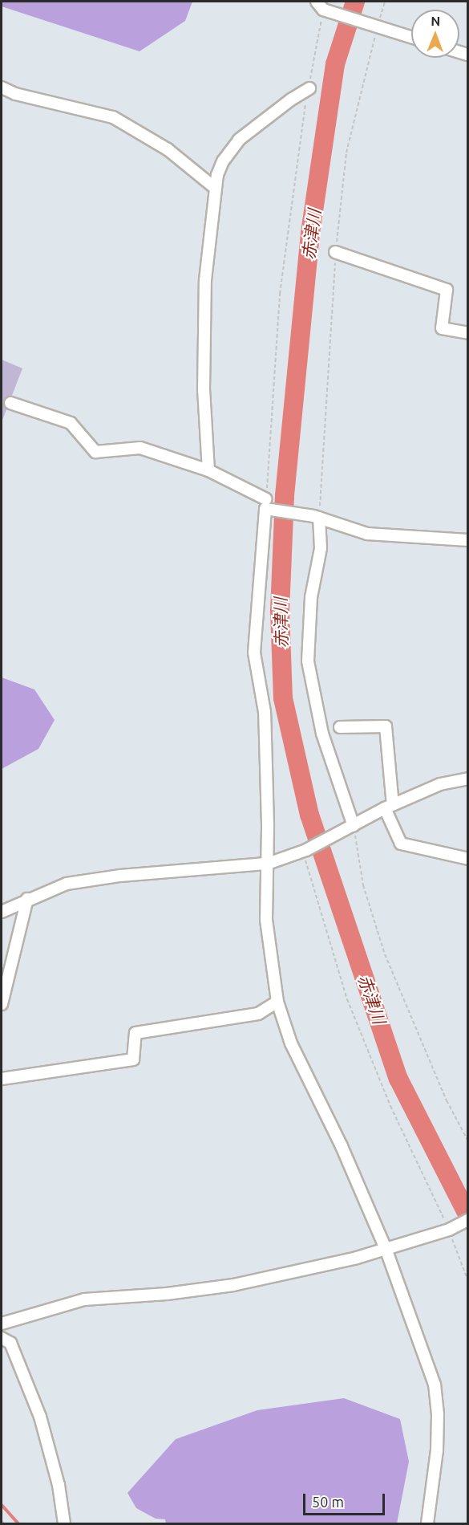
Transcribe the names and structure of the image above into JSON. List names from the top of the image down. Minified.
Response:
{"water":["赤津川"],"scale_bar":"50 m","north":"top"}
